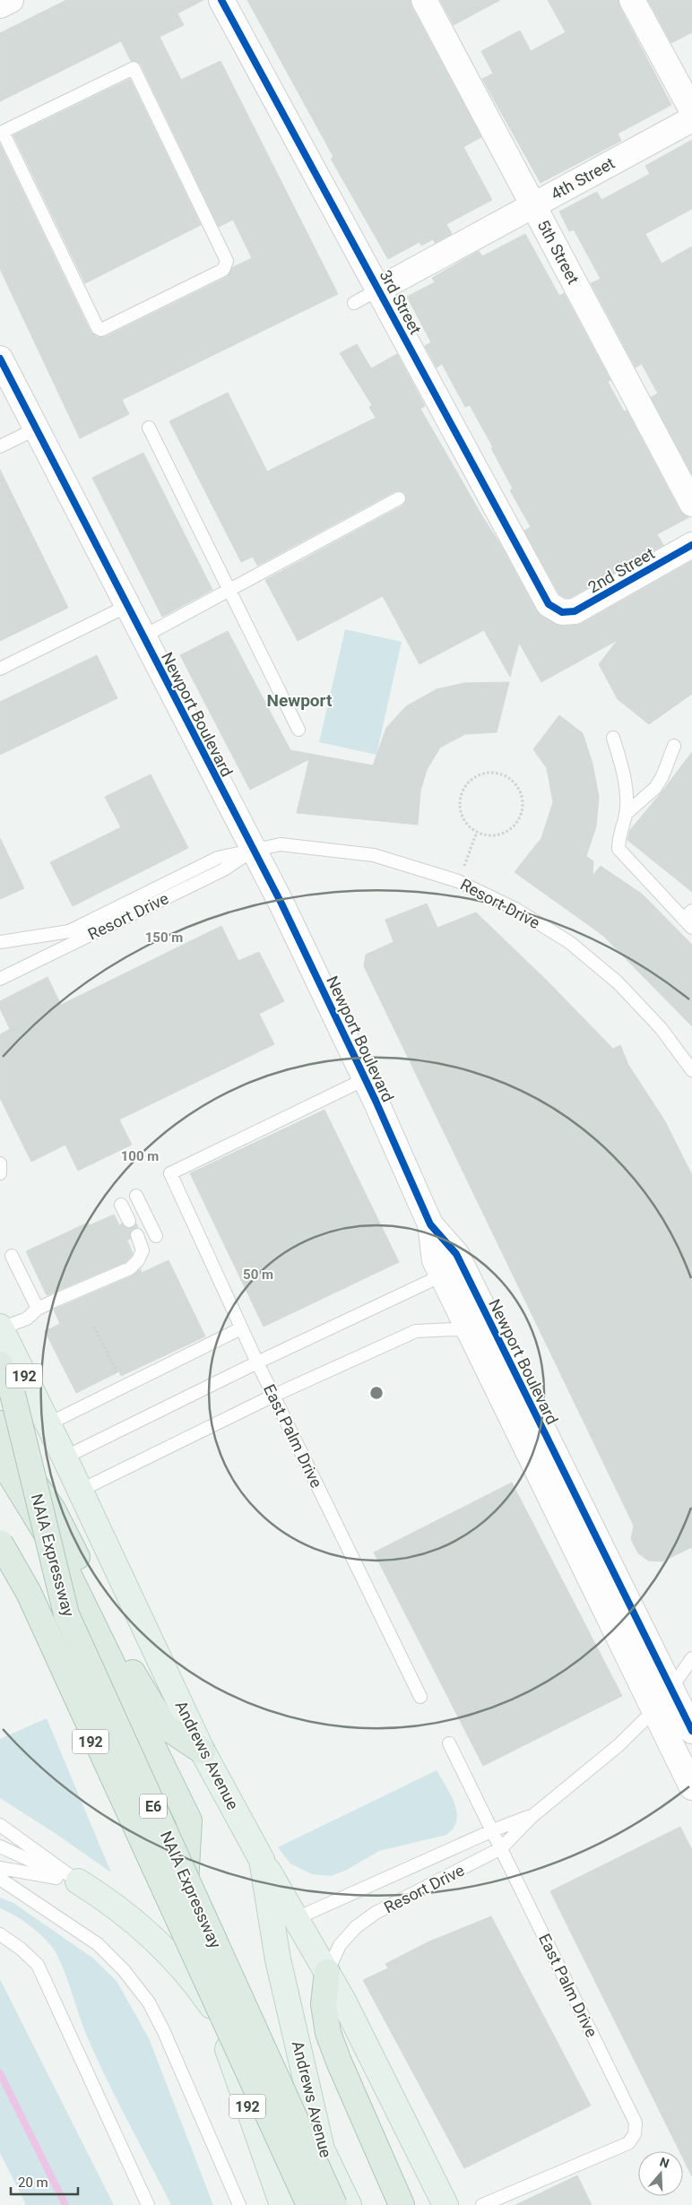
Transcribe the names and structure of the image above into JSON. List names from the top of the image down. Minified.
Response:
{"streets":{"highway":["NAIA Expressway","E6"],"main road":["192","Andrews Avenue"],"street":["4th Street","5th Street","3rd Street","2nd Street","Newport Boulevard"],"lane":["Resort Drive","East Palm Drive"]},"crossings":[["4th Street","5th Street"],["4th Street","3rd Street"],["3rd Street","2nd Street"],["Newport Boulevard","Resort Drive"],["Newport Boulevard","East Palm Drive"],["Resort Drive","East Palm Drive"],["192","NAIA Expressway"]],"districts":["Newport"],"scale_bar":"20 m","north":"top","rings":["150 m","100 m","50 m"]}
